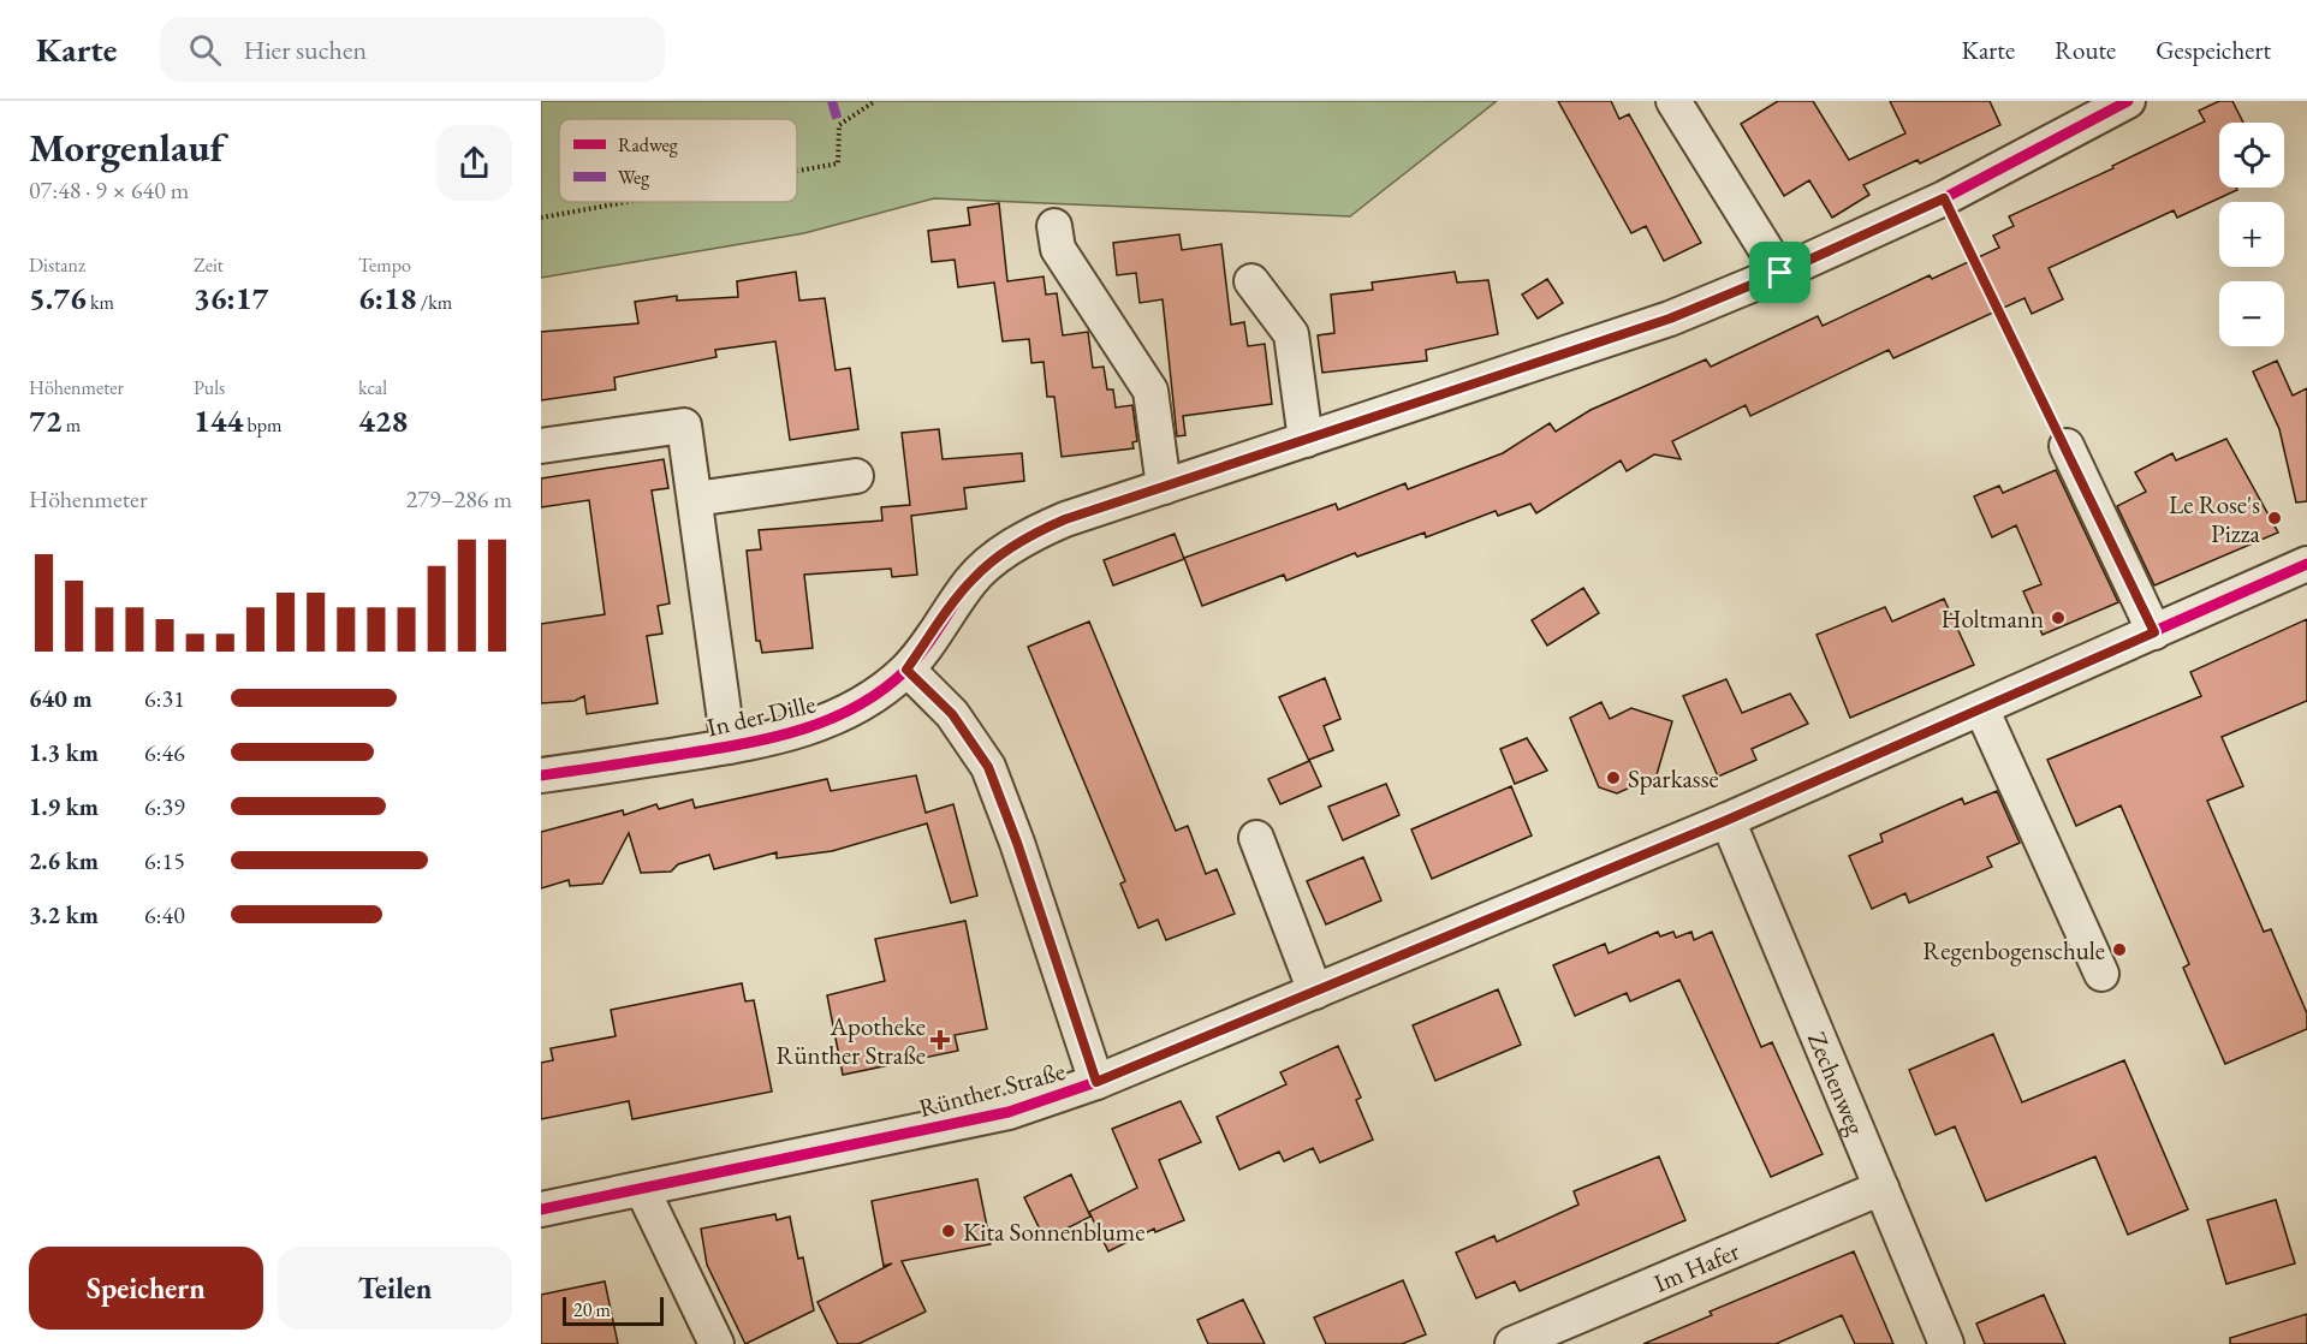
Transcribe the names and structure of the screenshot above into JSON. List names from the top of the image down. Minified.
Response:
{"streets":{"street":["In der Dille","Zechenweg","Rünther Straße","Im Hafer"]},"crossings":[["Zechenweg","Rünther Straße"],["Zechenweg","Im Hafer"]],"places":{"other":["Le Rose's Pizza","Holtmann","Sparkasse","Regenbogenschule","Kita Sonnenblume"],"health":["Apotheke Rünther Straße"]},"legend":["Radweg","Weg"],"scale_bar":"20 m","page":{"header":"Karte","search":"Hier suchen","nav":["Karte","Route","Gespeichert"],"heading":["Morgenlauf","07:48 · 9 × 640 m"],"map_buttons":["+","−"],"stats":[["Distanz","5.76 km"],["Zeit","36:17"],["Tempo","6:18 /km"],["Höhenmeter","72 m"],["Puls","144 bpm"],["kcal","428"]],"chart":["Höhenmeter","279–286 m"],"list":[{"name":"640 m","note":"6:31"},{"name":"1.3 km","note":"6:46"},{"name":"1.9 km","note":"6:39"},{"name":"2.6 km","note":"6:15"},{"name":"3.2 km","note":"6:40"}],"buttons":["Speichern","Teilen"],"scale":"20 m"}}
